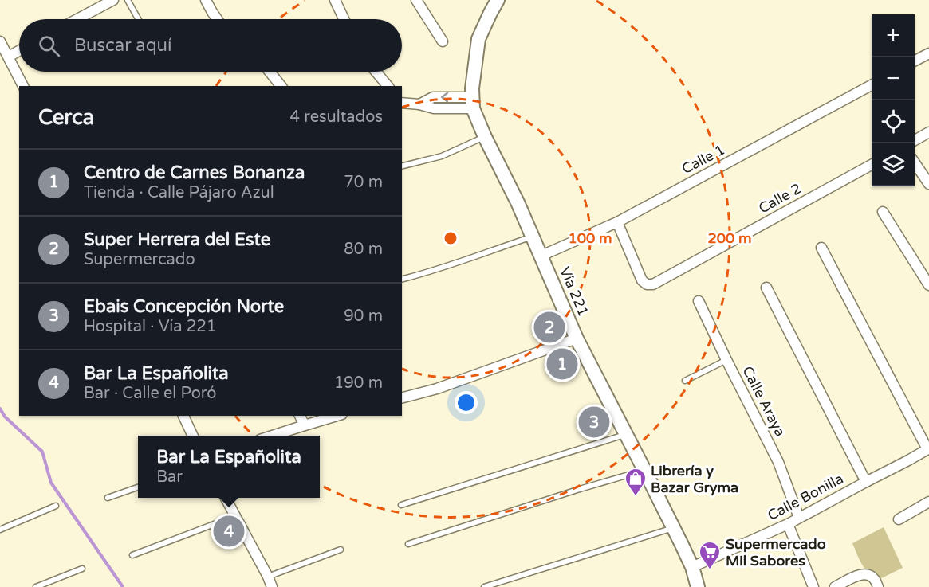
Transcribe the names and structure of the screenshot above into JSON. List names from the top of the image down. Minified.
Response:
{"streets":{"main road":["Vía 221"],"street":["Calle 1","Calle 2","Calle Araya","Calle Bonilla"]},"crossings":[["Calle 1","Calle 2"],["Calle 1","Vía 221"],["Vía 221","Calle Bonilla"],["Calle Araya","Calle Bonilla"]],"places":{"shop":["Librería y Bazar Gryma"],"supermarket":["Supermercado Mil Sabores"]},"page":{"map_buttons":["+","−"],"search":"Buscar aquí","heading":["Cerca","4 resultados"],"list":[{"mark":"1","name":"Centro de Carnes Bonanza","note":"Tienda · Calle Pájaro Azul","value":"70 m"},{"mark":"2","name":"Super Herrera del Este","note":"Supermercado","value":"80 m"},{"mark":"3","name":"Ebais Concepción Norte","note":"Hospital · Vía 221","value":"90 m"},{"mark":"4","name":"Bar La Españolita","note":"Bar · Calle el Poró","value":"190 m"}],"pins":["2","1","3","4"],"popup":["Bar La Españolita","Bar"]},"rings":["100 m","200 m"]}
